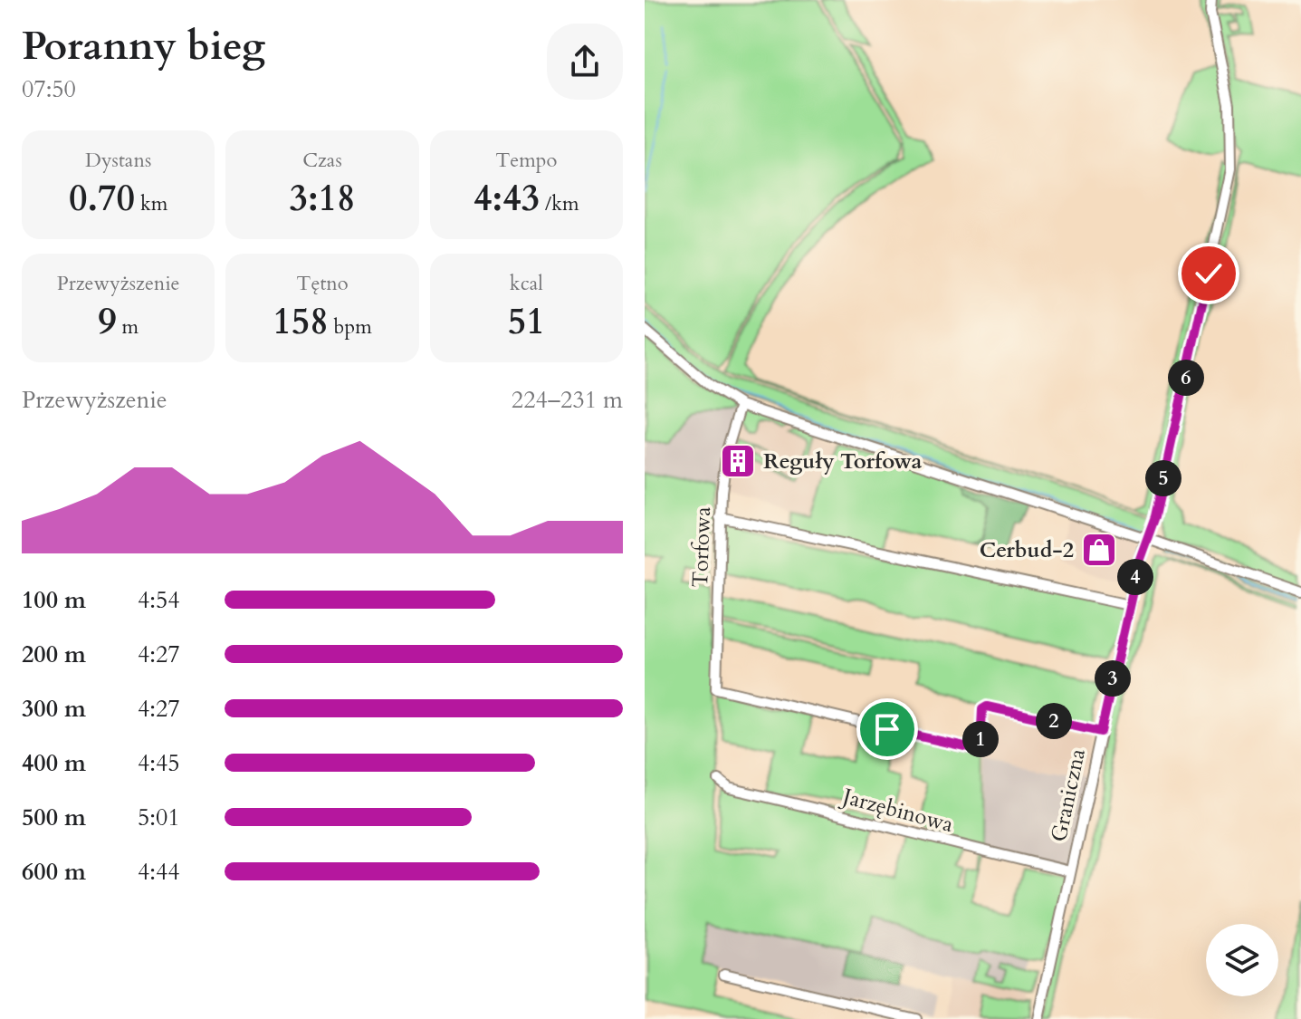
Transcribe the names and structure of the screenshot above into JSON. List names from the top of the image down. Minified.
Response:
{"streets":{"street":["Torfowa","Graniczna","Jarzębinowa"]},"crossings":[["Torfowa","Graniczna"],["Graniczna","Jarzębinowa"]],"places":{"building":["Reguły Torfowa"],"shop":["Cerbud-2"]},"page":{"heading":["Poranny bieg","07:50"],"stats":[["Dystans","0.70 km"],["Czas","3:18"],["Tempo","4:43 /km"],["Przewyższenie","9 m"],["Tętno","158 bpm"],["kcal","51"]],"pins":["6","5","4","3","2","1"],"chart":["Przewyższenie","224–231 m"],"list":[{"name":"100 m","note":"4:54"},{"name":"200 m","note":"4:27"},{"name":"300 m","note":"4:27"},{"name":"400 m","note":"4:45"},{"name":"500 m","note":"5:01"},{"name":"600 m","note":"4:44"}]}}
